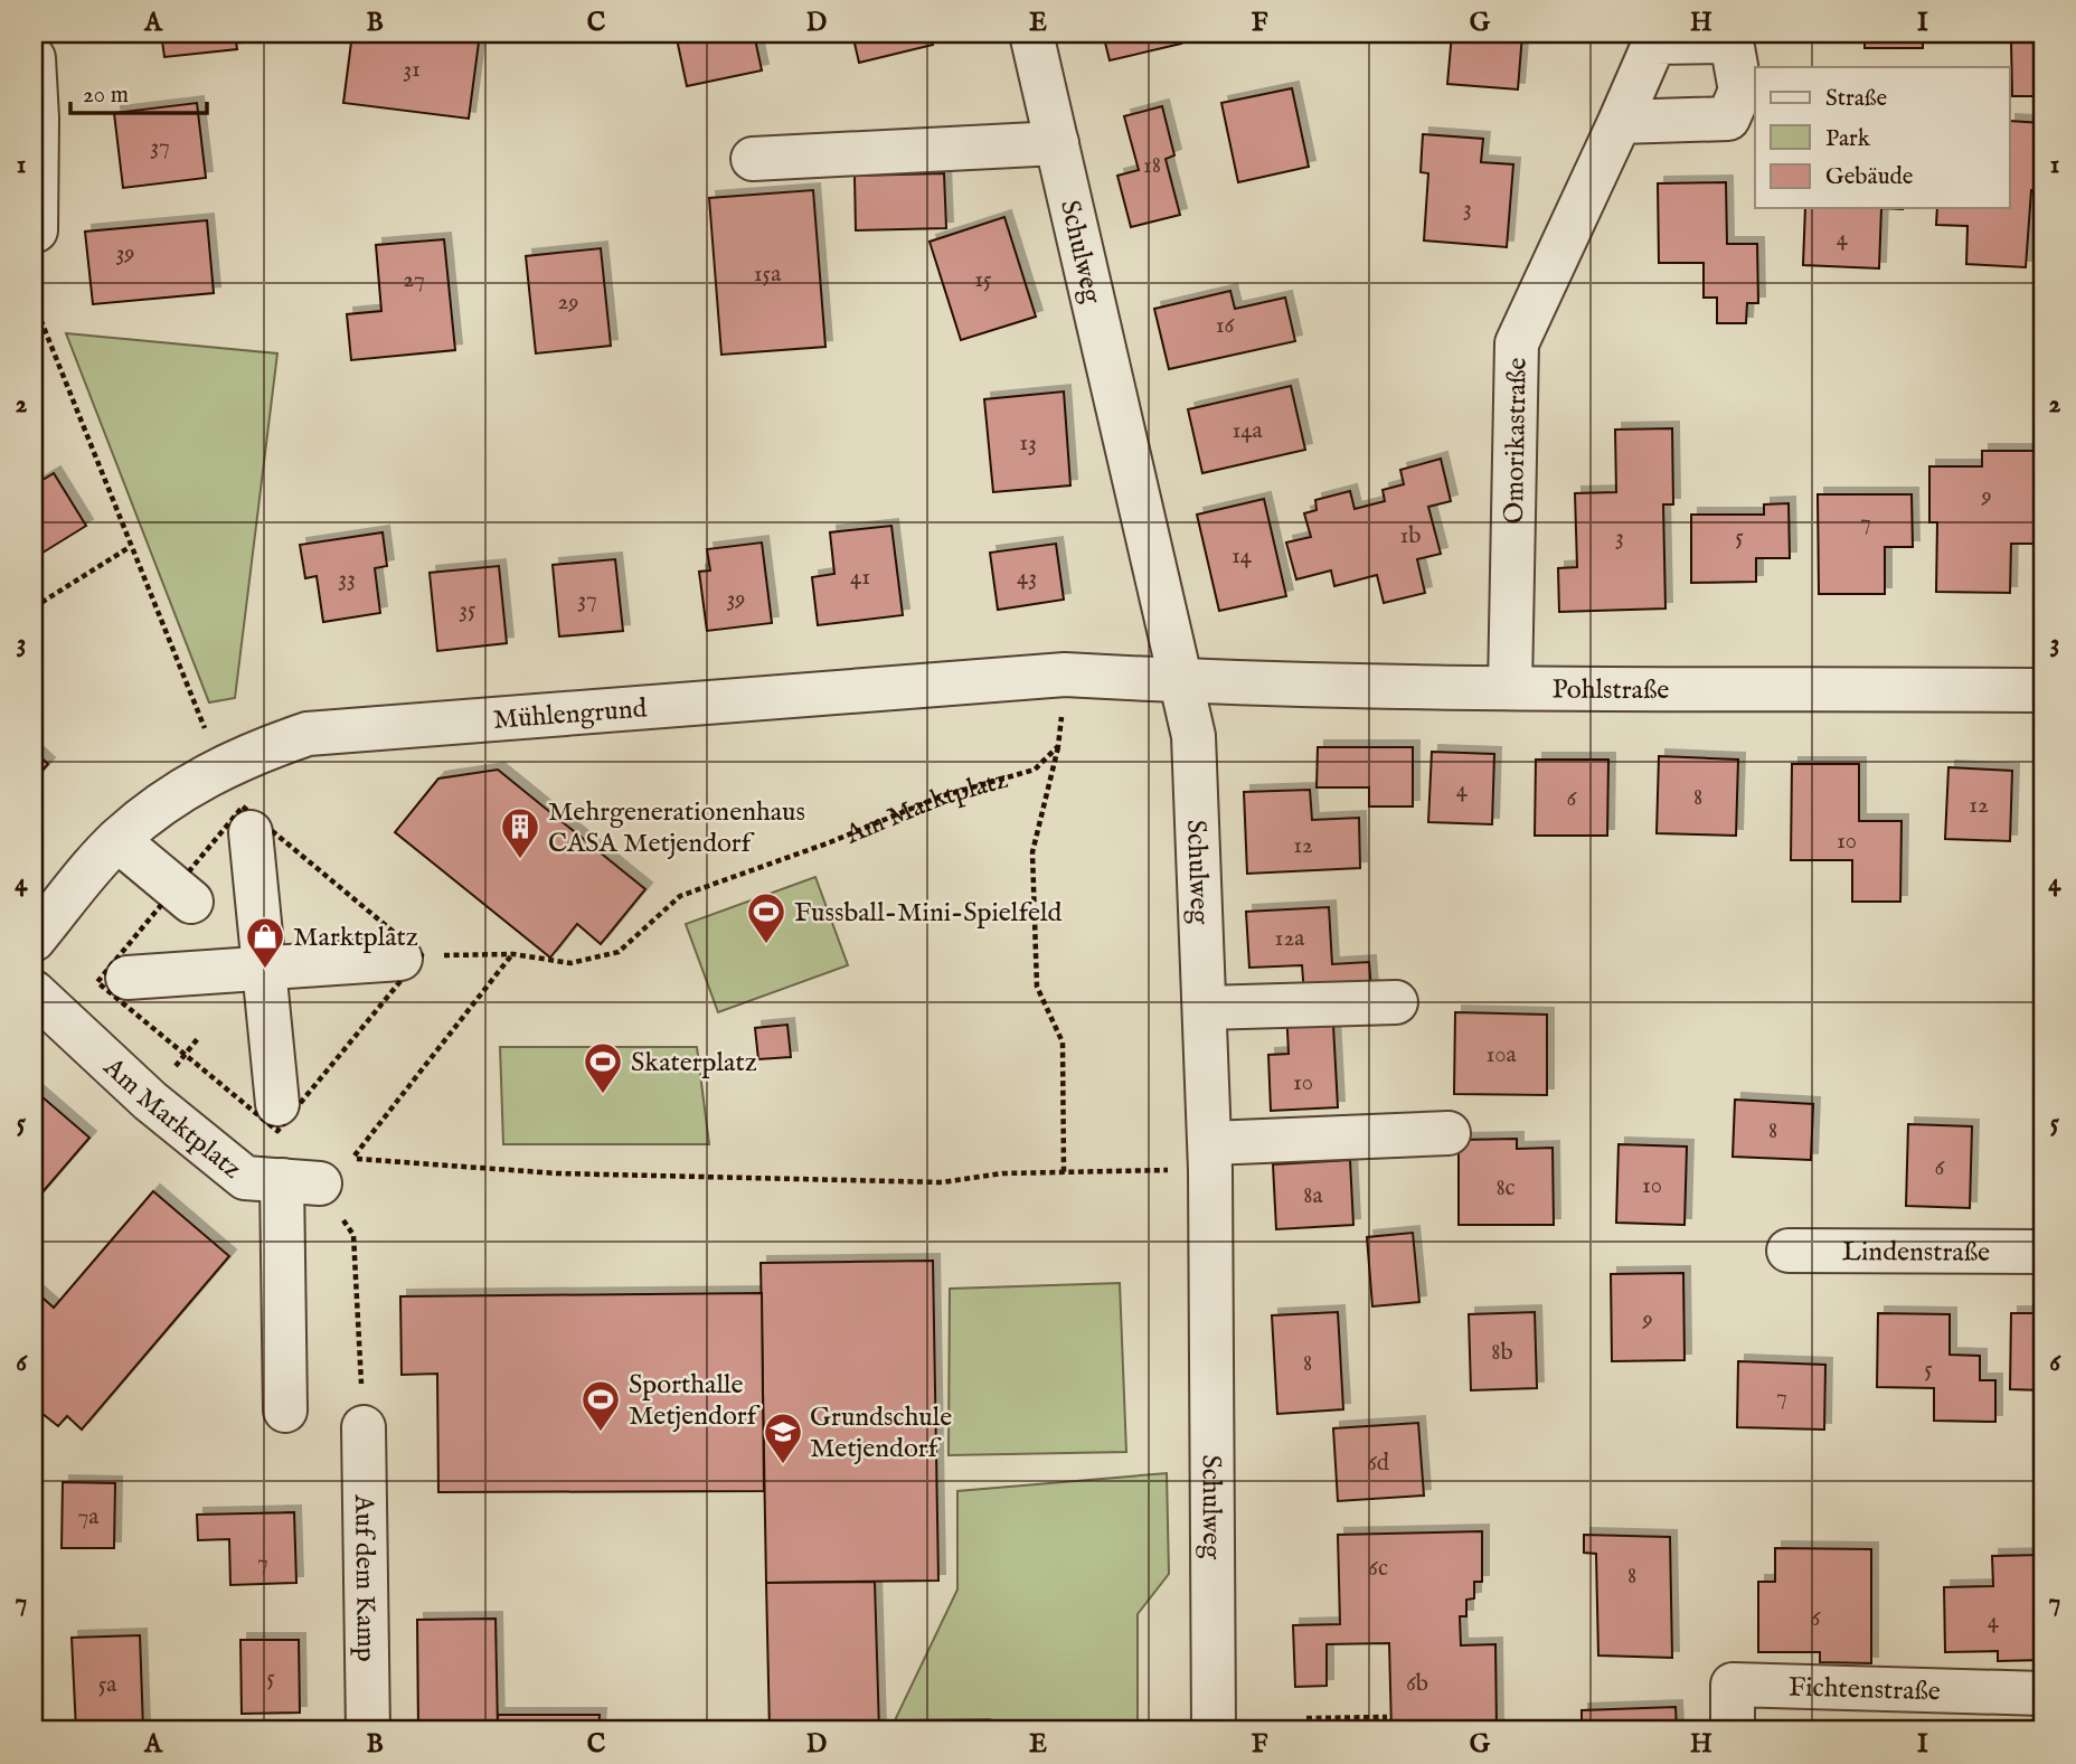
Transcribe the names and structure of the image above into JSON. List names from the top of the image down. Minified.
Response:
{"streets":{"street":["Schulweg","Omorikastraße","Pohlstraße","Mühlengrund","Am Marktplatz","Lindenstraße","Auf dem Kamp","Fichtenstraße"]},"crossings":[["Schulweg","Pohlstraße"],["Schulweg","Mühlengrund"],["Omorikastraße","Pohlstraße"],["Pohlstraße","Mühlengrund"]],"places":{"building":["Mehrgenerationenhaus CASA Metjendorf"],"sports":["Fussball-Mini-Spielfeld","Skaterplatz","Sporthalle Metjendorf"],"shop":["Marktplatz"],"school or university":["Grundschule Metjendorf"]},"house_numbers":["31","37","18","3","4","39","15a","27","15","29","16","14a","13","9","7","1b","3","5","14","41","43","33","39","37","35","4","8","6","12","10","12","12a","10a","10","8","6","10","8c","8a","9","8b","8","5","7","6d","7a","7","6c","8","6","4","5","6b","5a"],"legend":["Straße","Park","Gebäude"],"scale_bar":"20 m","grid":{"columns":["A","B","C","D","E","F","G","H","I"],"rows":["1","2","3","4","5","6","7"]}}
